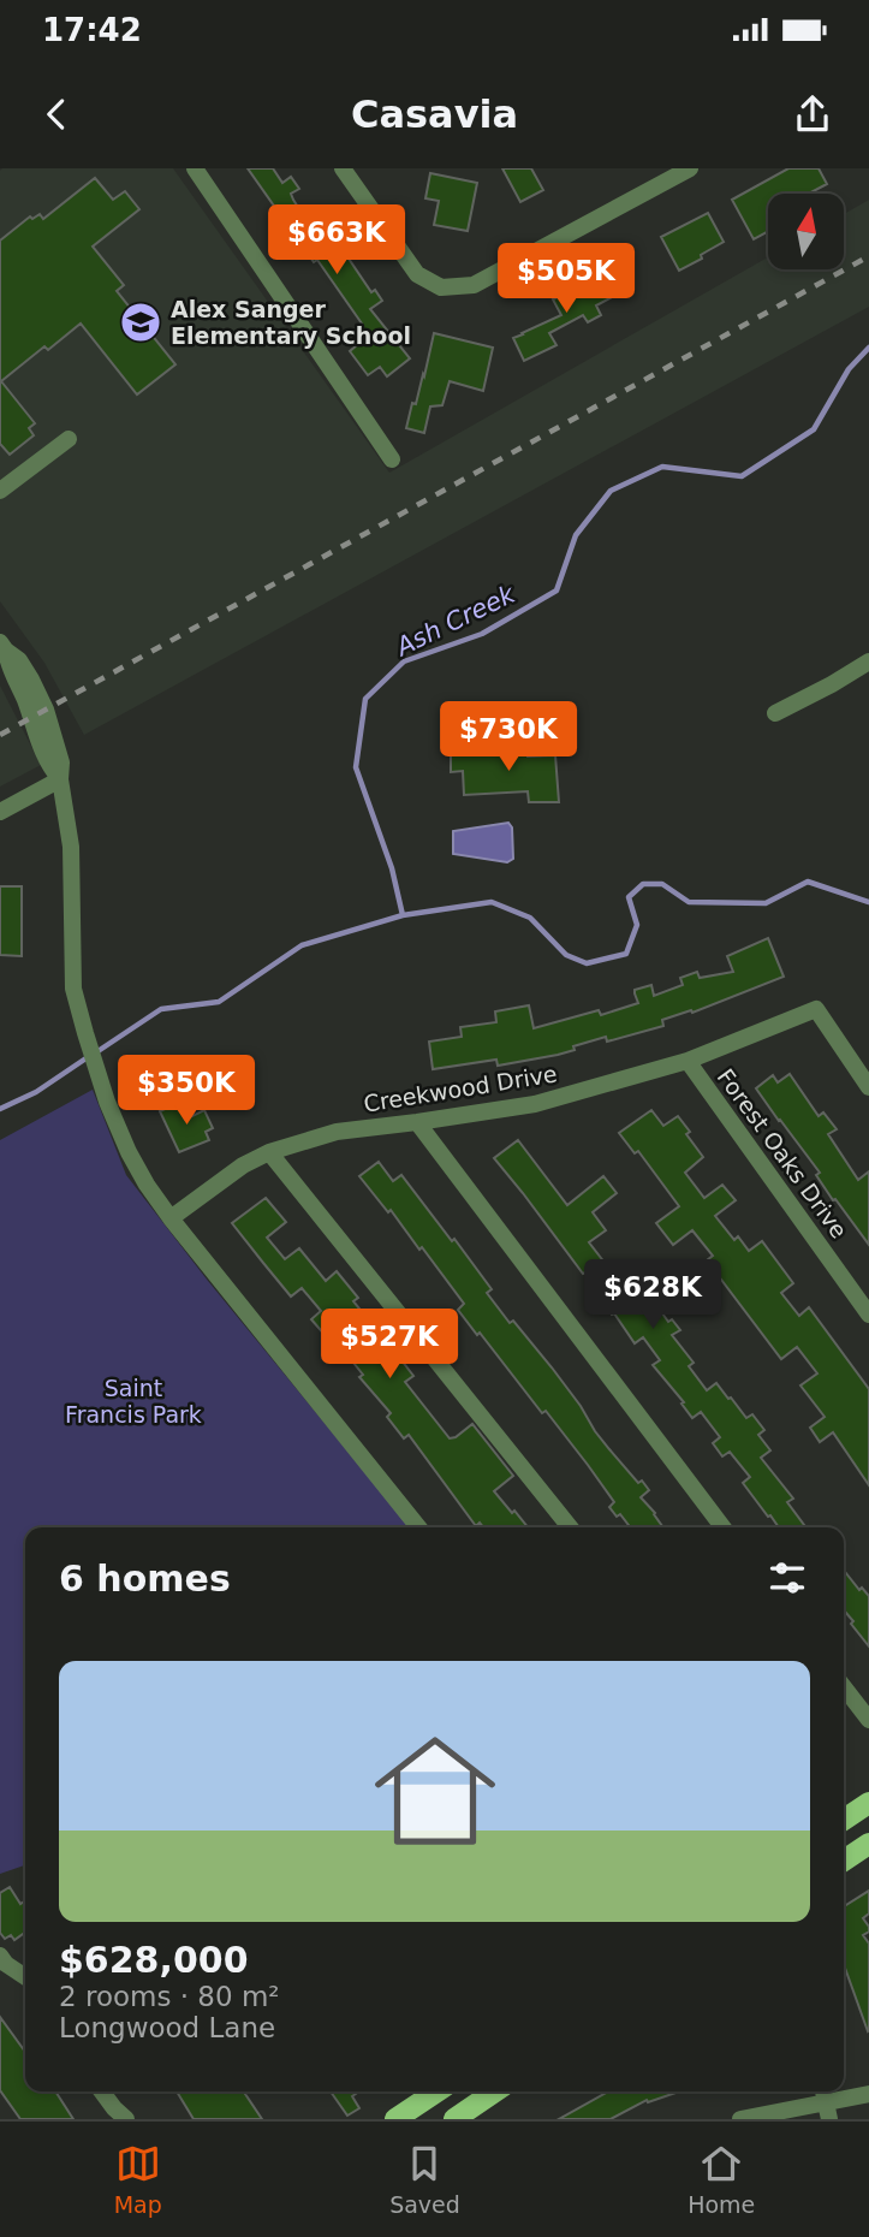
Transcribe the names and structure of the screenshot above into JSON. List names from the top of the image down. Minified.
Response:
{"streets":{"street":["Creekwood Drive","Forest Oaks Drive"]},"crossings":[["Creekwood Drive","Forest Oaks Drive"]],"water":["Ash Creek"],"parks":["Saint Francis Park"],"places":{"school or university":["Alex Sanger Elementary School"]},"north":"top","page":{"status":"17:42","header":"Casavia","price":["$663K","$505K","$730K","$350K","$628K","$527K"],"heading":"6 homes","list":[{"name":"$628,000","note":"2 rooms · 80 m² · Longwood Lane"}],"tabs":["Map","Saved","Home"]}}
